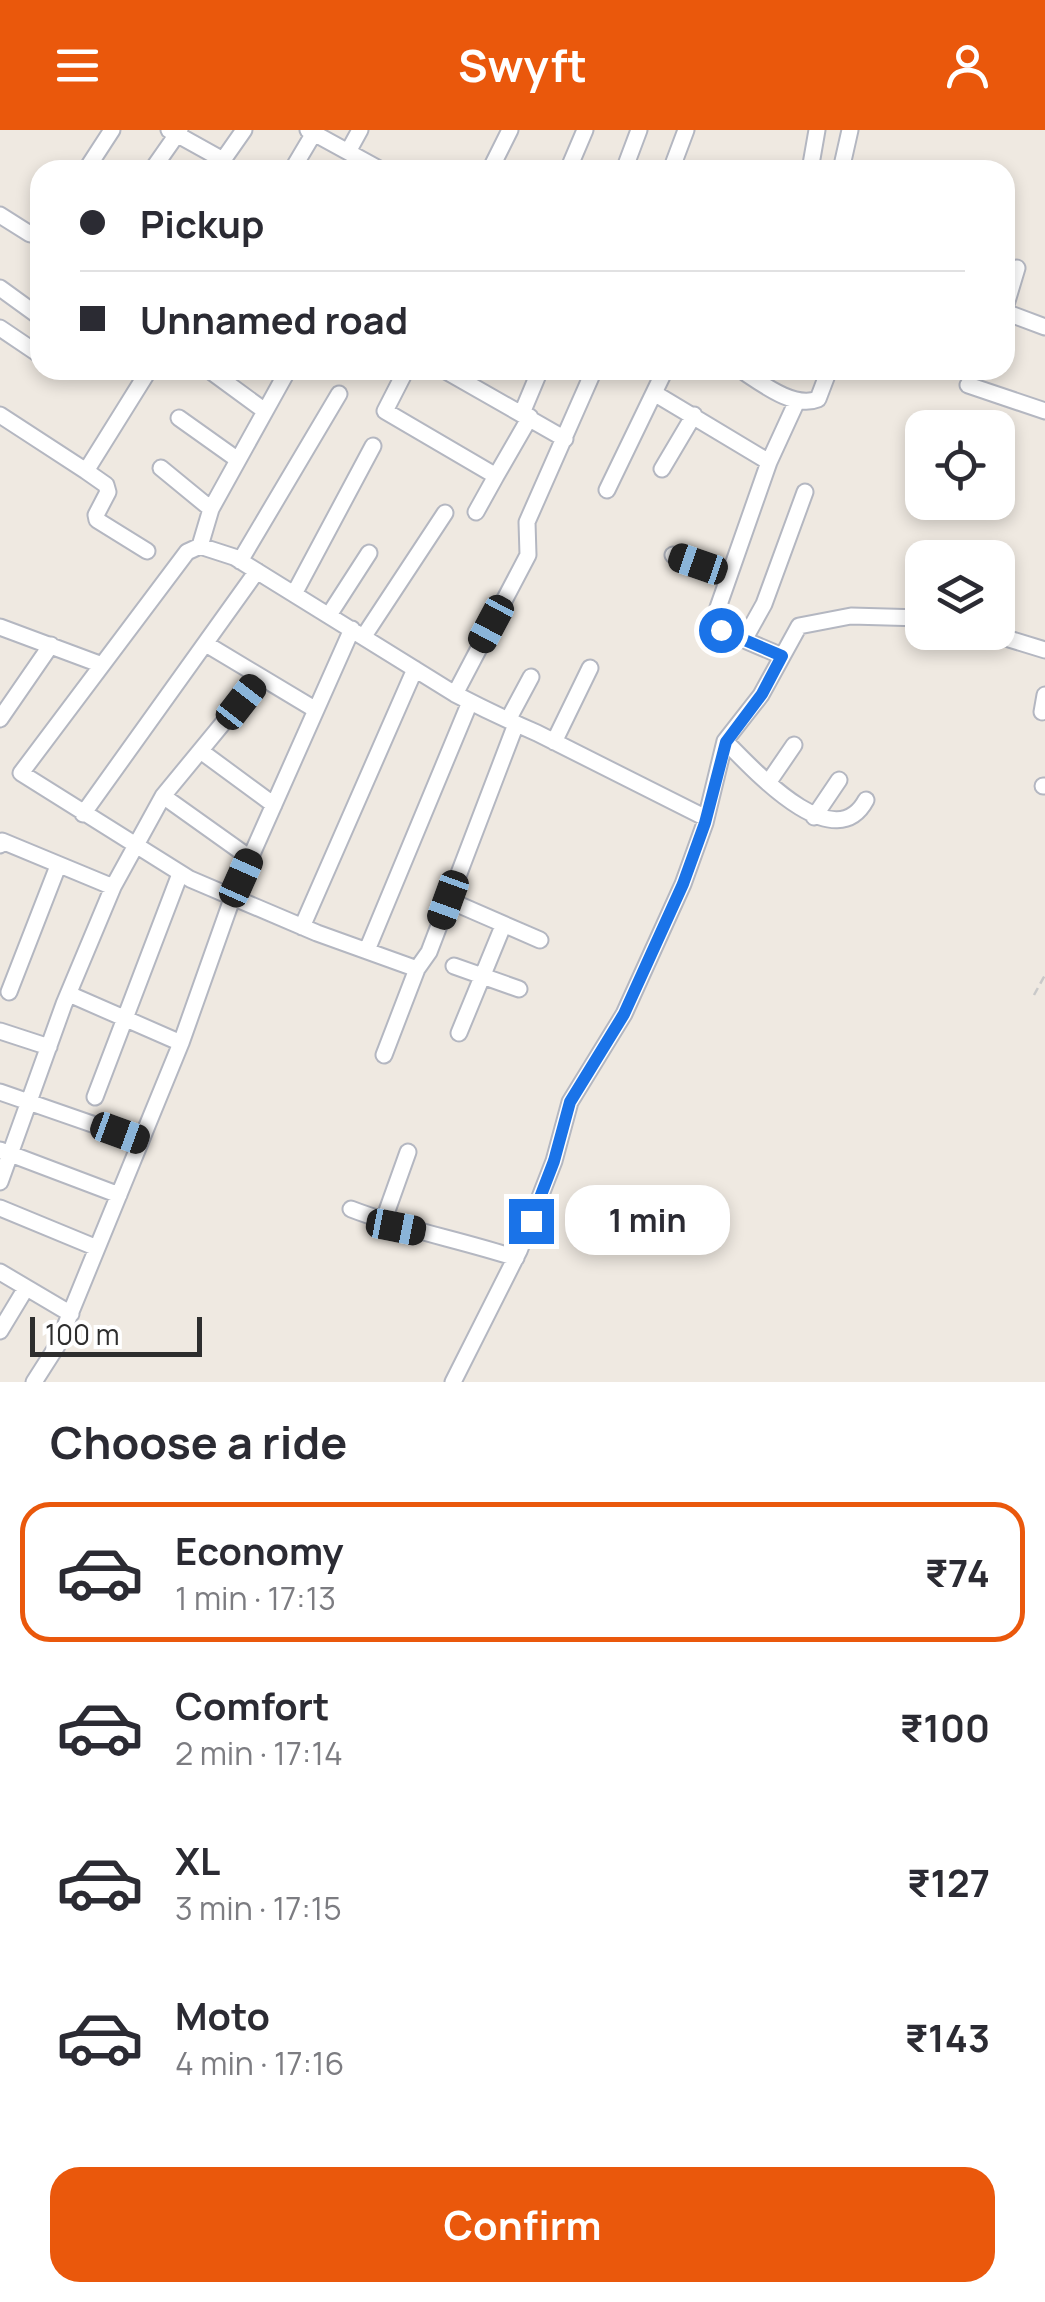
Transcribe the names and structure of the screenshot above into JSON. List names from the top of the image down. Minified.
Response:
{"scale_bar":"100 m","page":{"header":"Swyft","banner":["Pickup","Unnamed road"],"bubble":"1 min","scale":"100 m","heading":"Choose a ride","list":[{"name":"Economy","note":"1 min · 17:13","value":"₹74"},{"name":"Comfort","note":"2 min · 17:14","value":"₹100"},{"name":"XL","note":"3 min · 17:15","value":"₹127"},{"name":"Moto","note":"4 min · 17:16","value":"₹143"}],"buttons":"Confirm"}}
